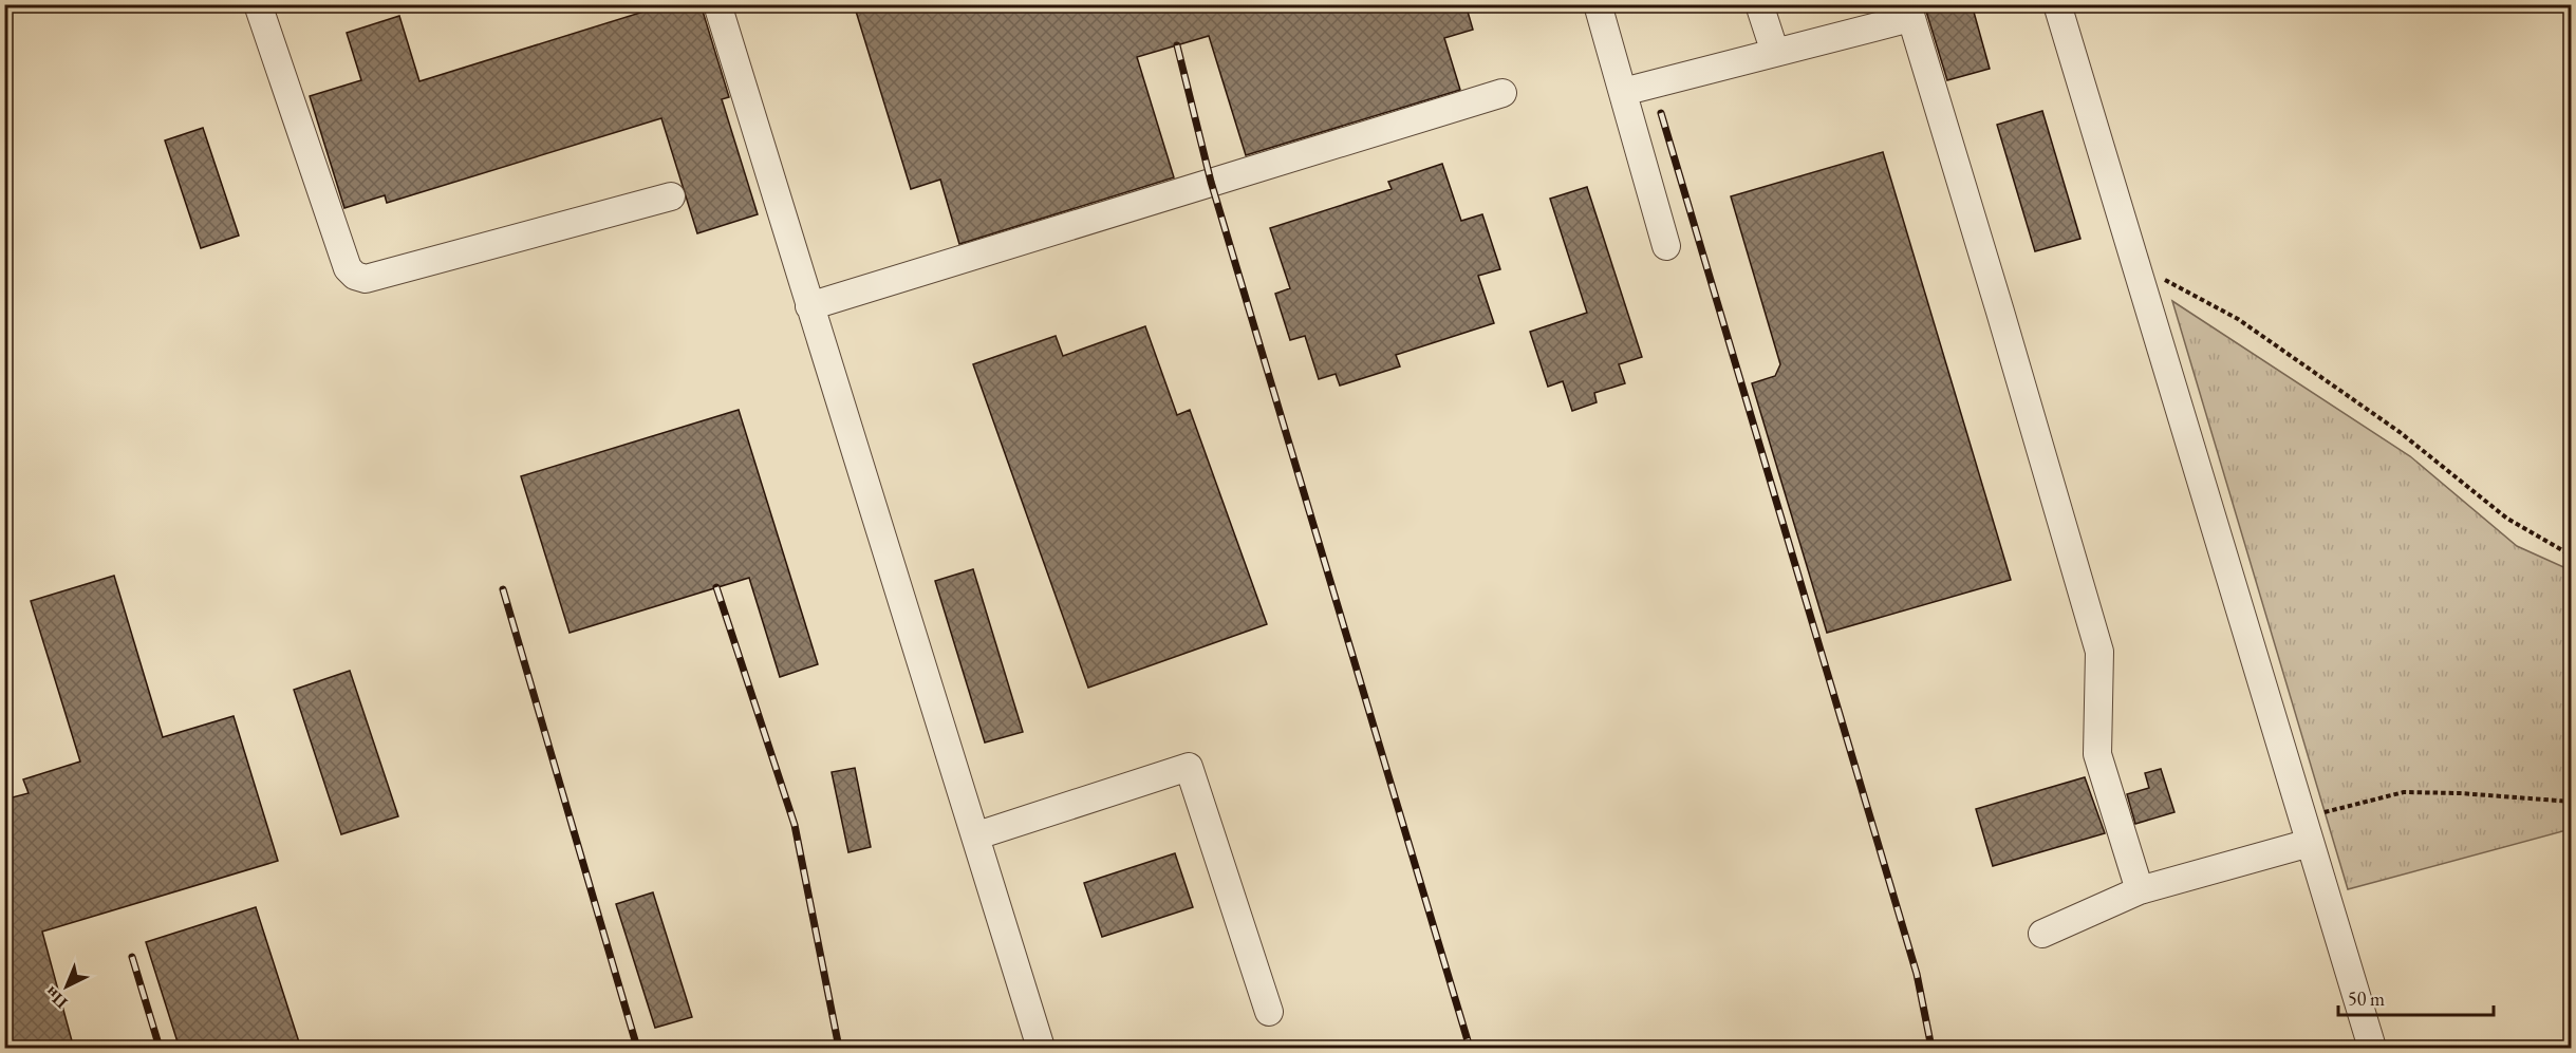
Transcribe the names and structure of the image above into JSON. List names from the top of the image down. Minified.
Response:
{"scale_bar":"50 m","north":"bottom left"}
